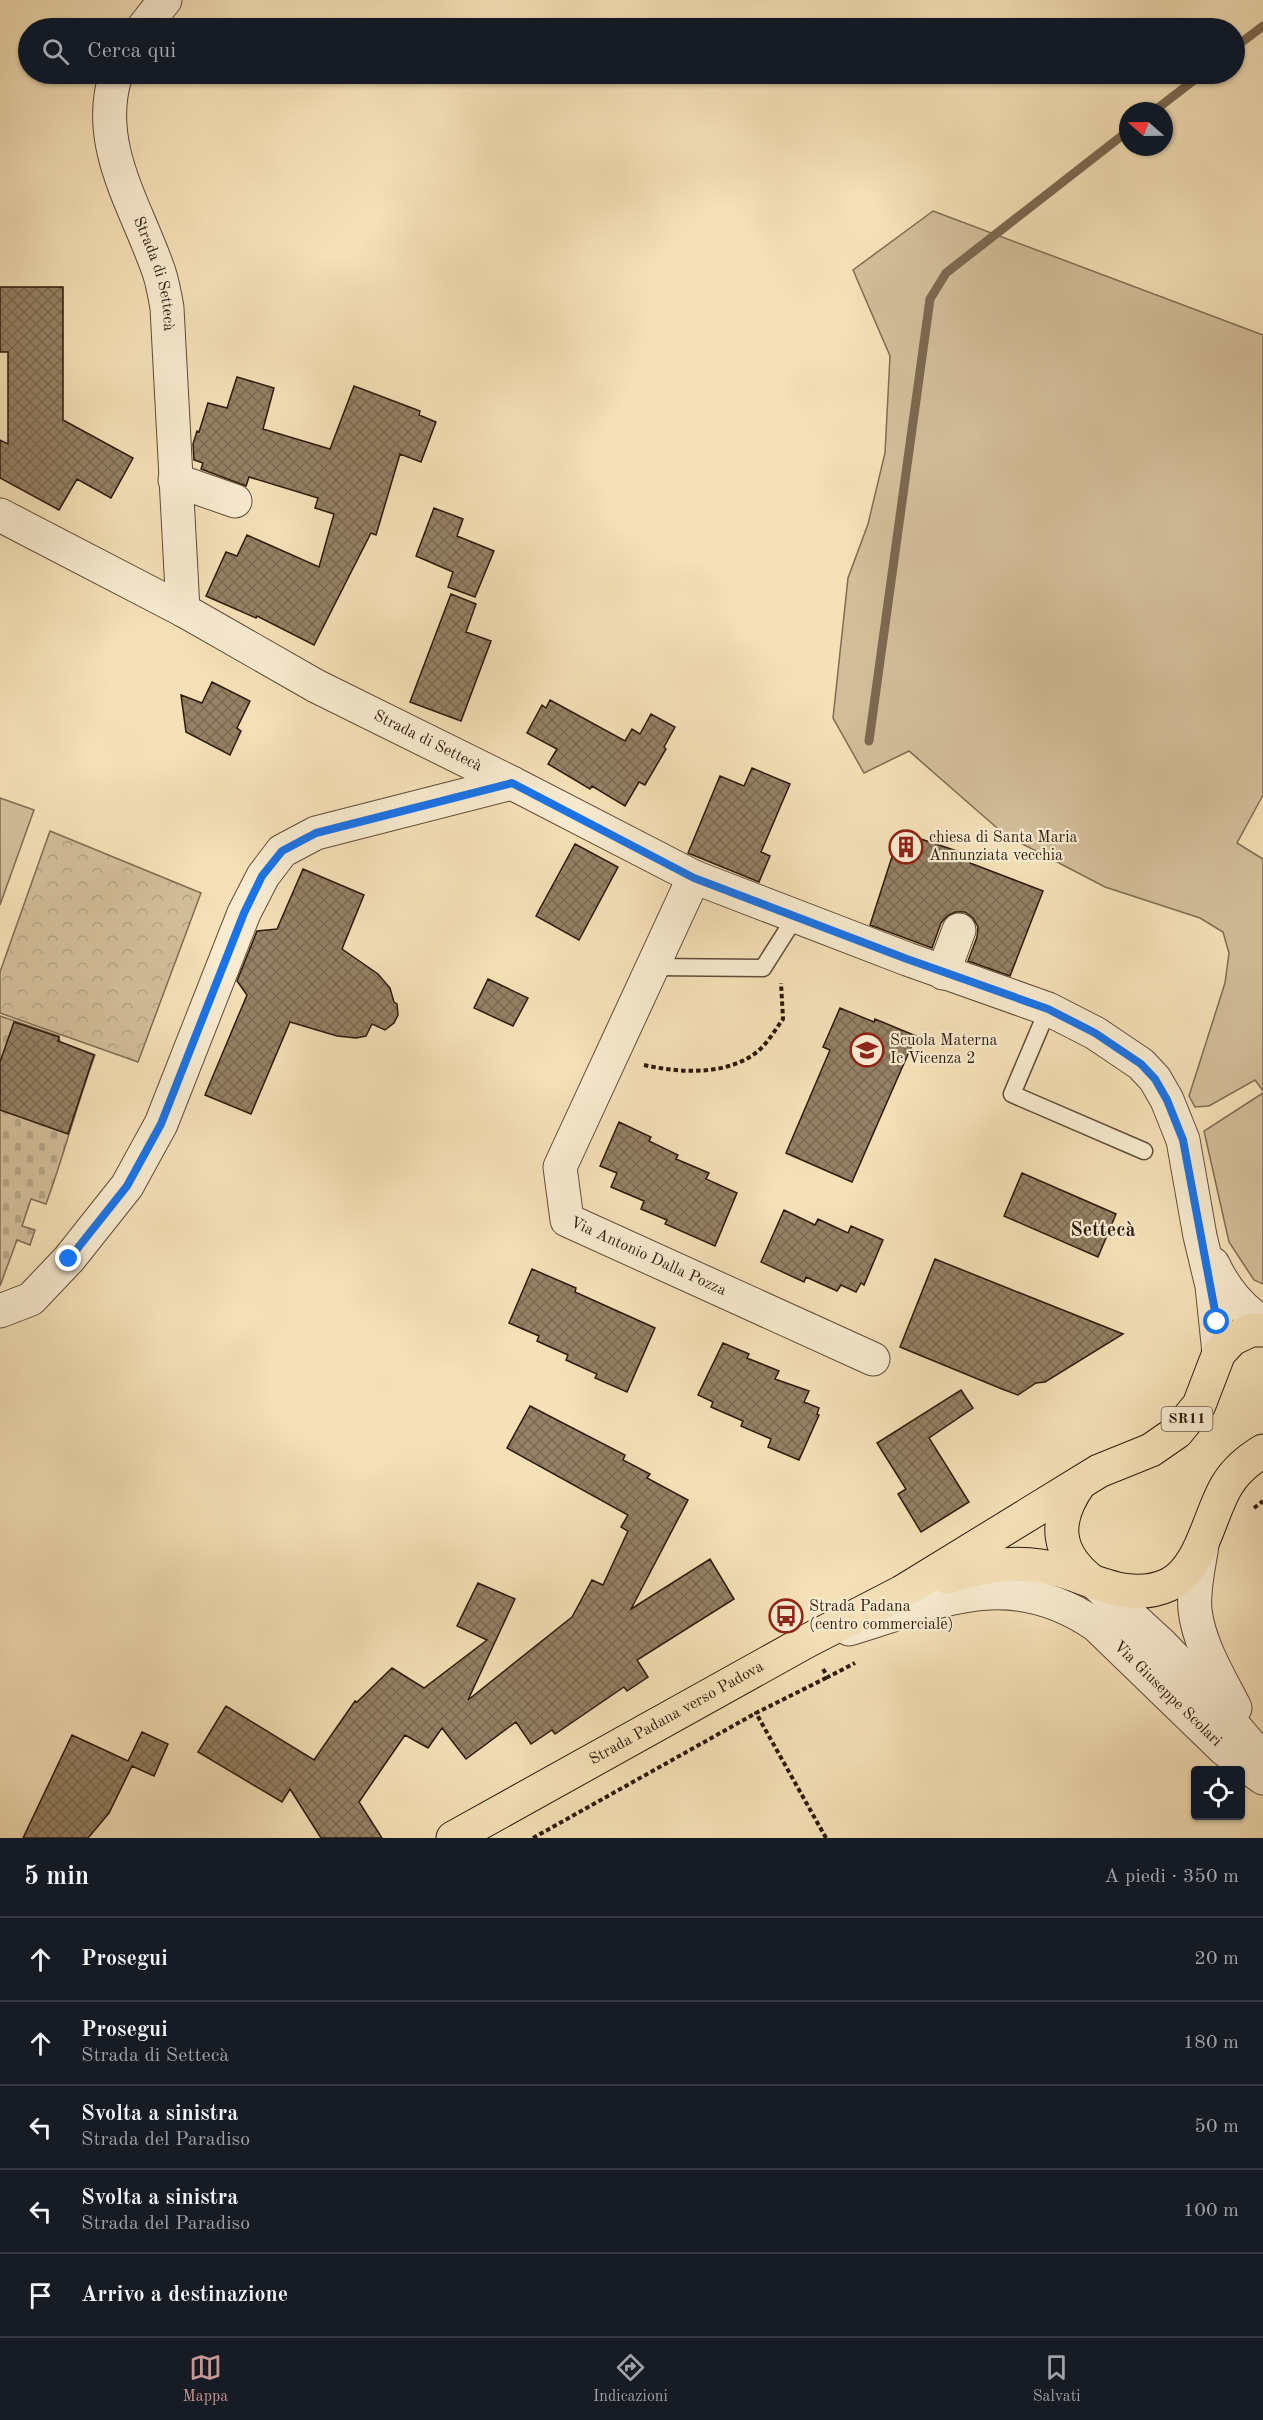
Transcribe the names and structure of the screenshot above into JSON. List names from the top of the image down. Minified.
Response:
{"streets":{"main road":["SR11","Strada Padana verso Padova"],"street":["Strada di Settecà","Via Antonio Dalla Pozza","Via Giuseppe Scolari"]},"crossings":[["Strada di Settecà","Via Antonio Dalla Pozza"],["Via Giuseppe Scolari","Strada Padana verso Padova"]],"districts":["Settecà"],"places":{"building":["chiesa di Santa Maria Annunziata vecchia"],"school or university":["Scuola Materna Ic Vicenza 2"],"bus stop":["Strada Padana (centro commerciale)"]},"north":"left","page":{"search":"Cerca qui","heading":["5 min","A piedi · 350 m"],"list":[["Prosegui","20 m"],["Prosegui","Strada di Settecà","180 m"],["Svolta a sinistra","Strada del Paradiso","50 m"],["Svolta a sinistra","Strada del Paradiso","100 m"],"Arrivo a destinazione"],"nav":["Mappa","Indicazioni","Salvati"]}}
